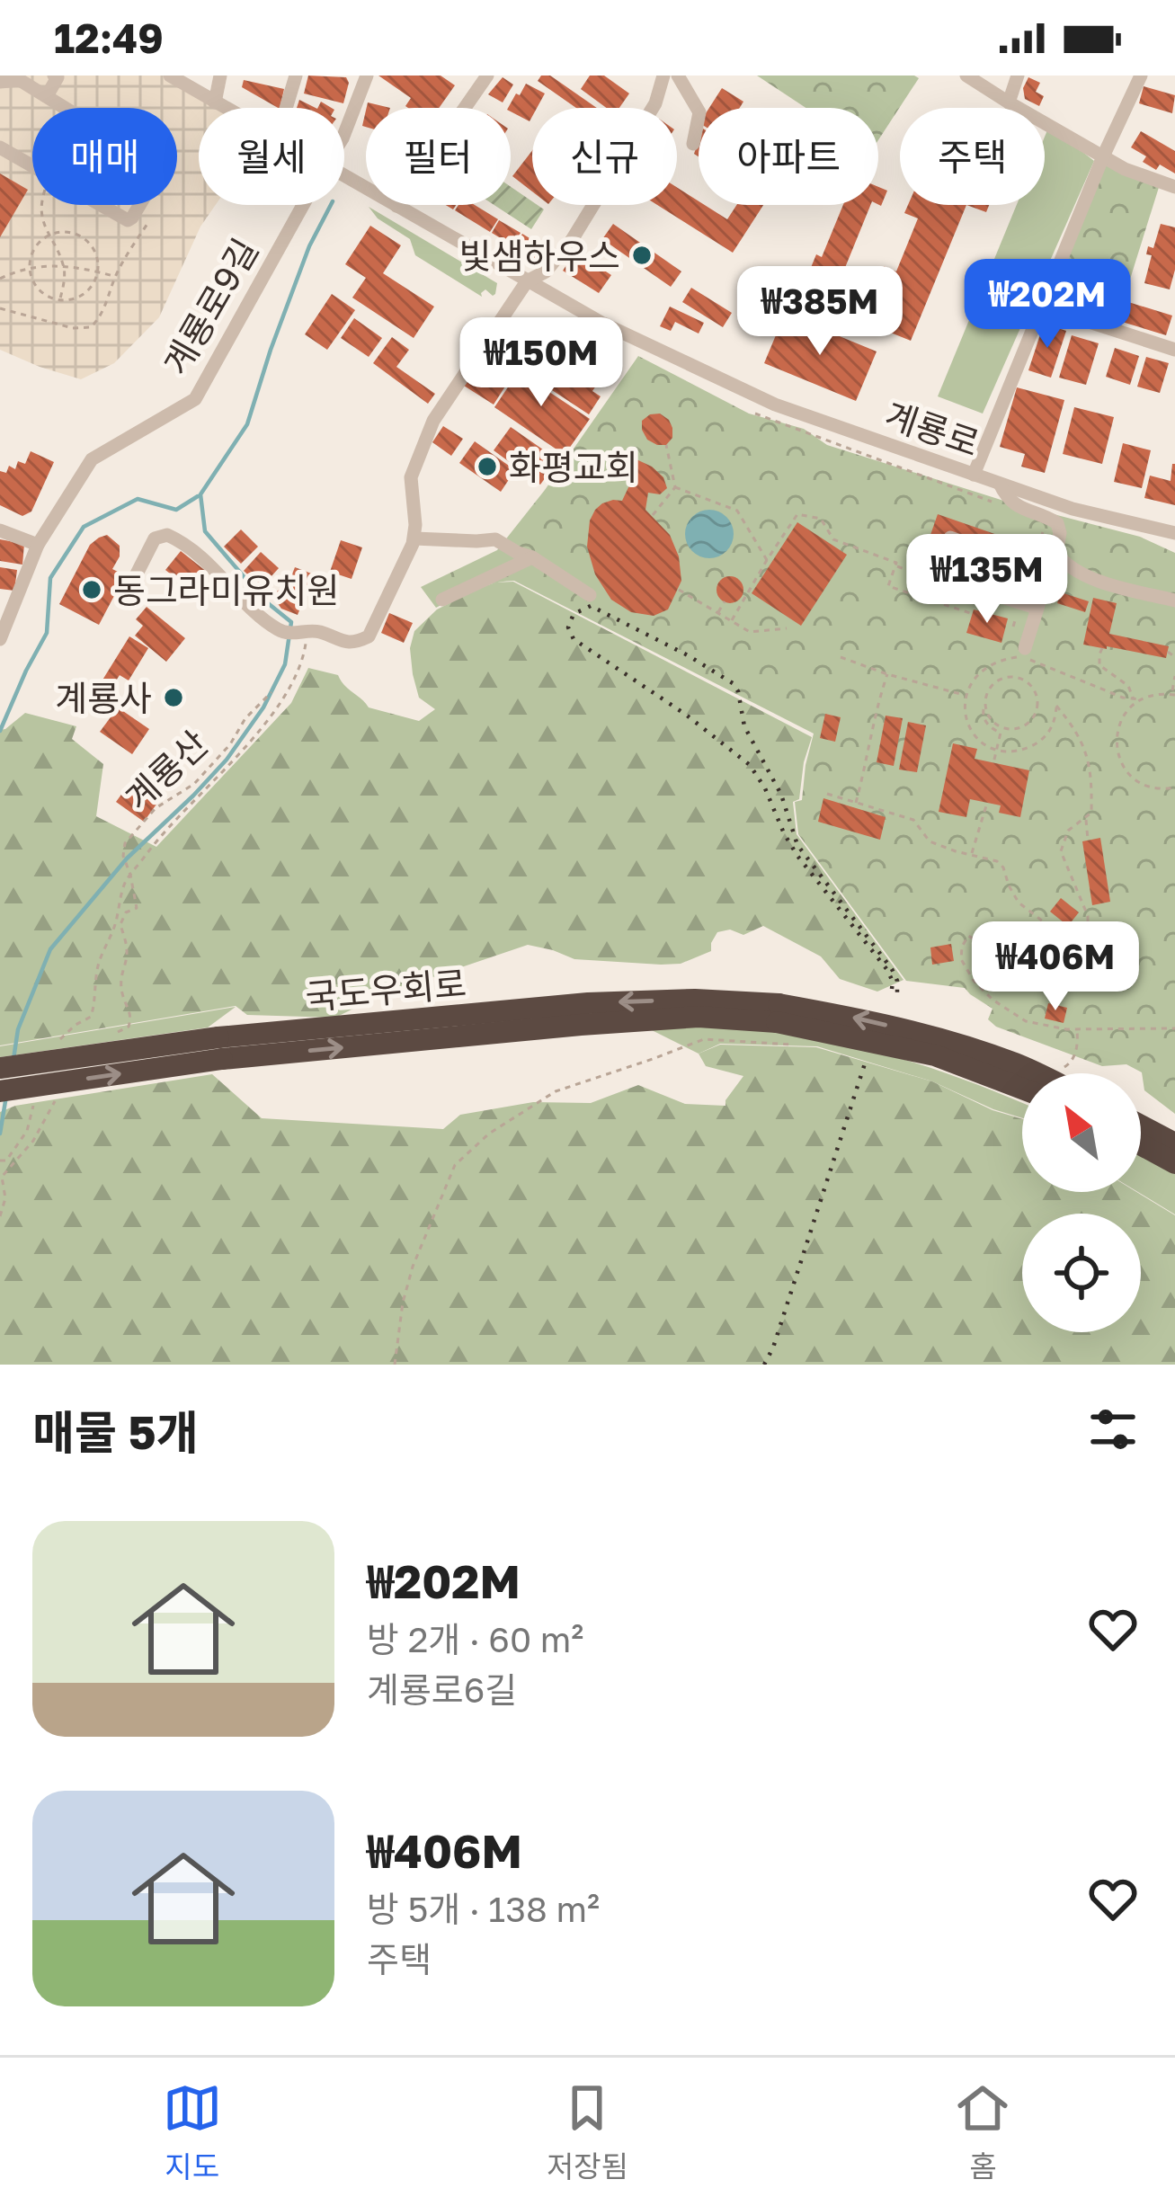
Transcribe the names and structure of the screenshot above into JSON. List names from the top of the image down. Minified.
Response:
{"streets":{"highway":["국도우회로"],"street":["계룡로9길","계룡로"],"path":["계룡산"]},"places":["빛샘하우스","화평교회","동그라미유치원","계룡사"],"north":"top left","page":{"status":"12:49","chip":["매매","월세","필터","신규","아파트","주택"],"price":["₩202M","₩385M","₩150M","₩135M","₩406M"],"heading":"매물 5개","list":[{"name":"₩202M","note":"방 2개 · 60 m² · 계룡로6길"},{"name":"₩406M","note":"방 5개 · 138 m² · 주택"}],"tabs":["지도","저장됨","홈"]}}
